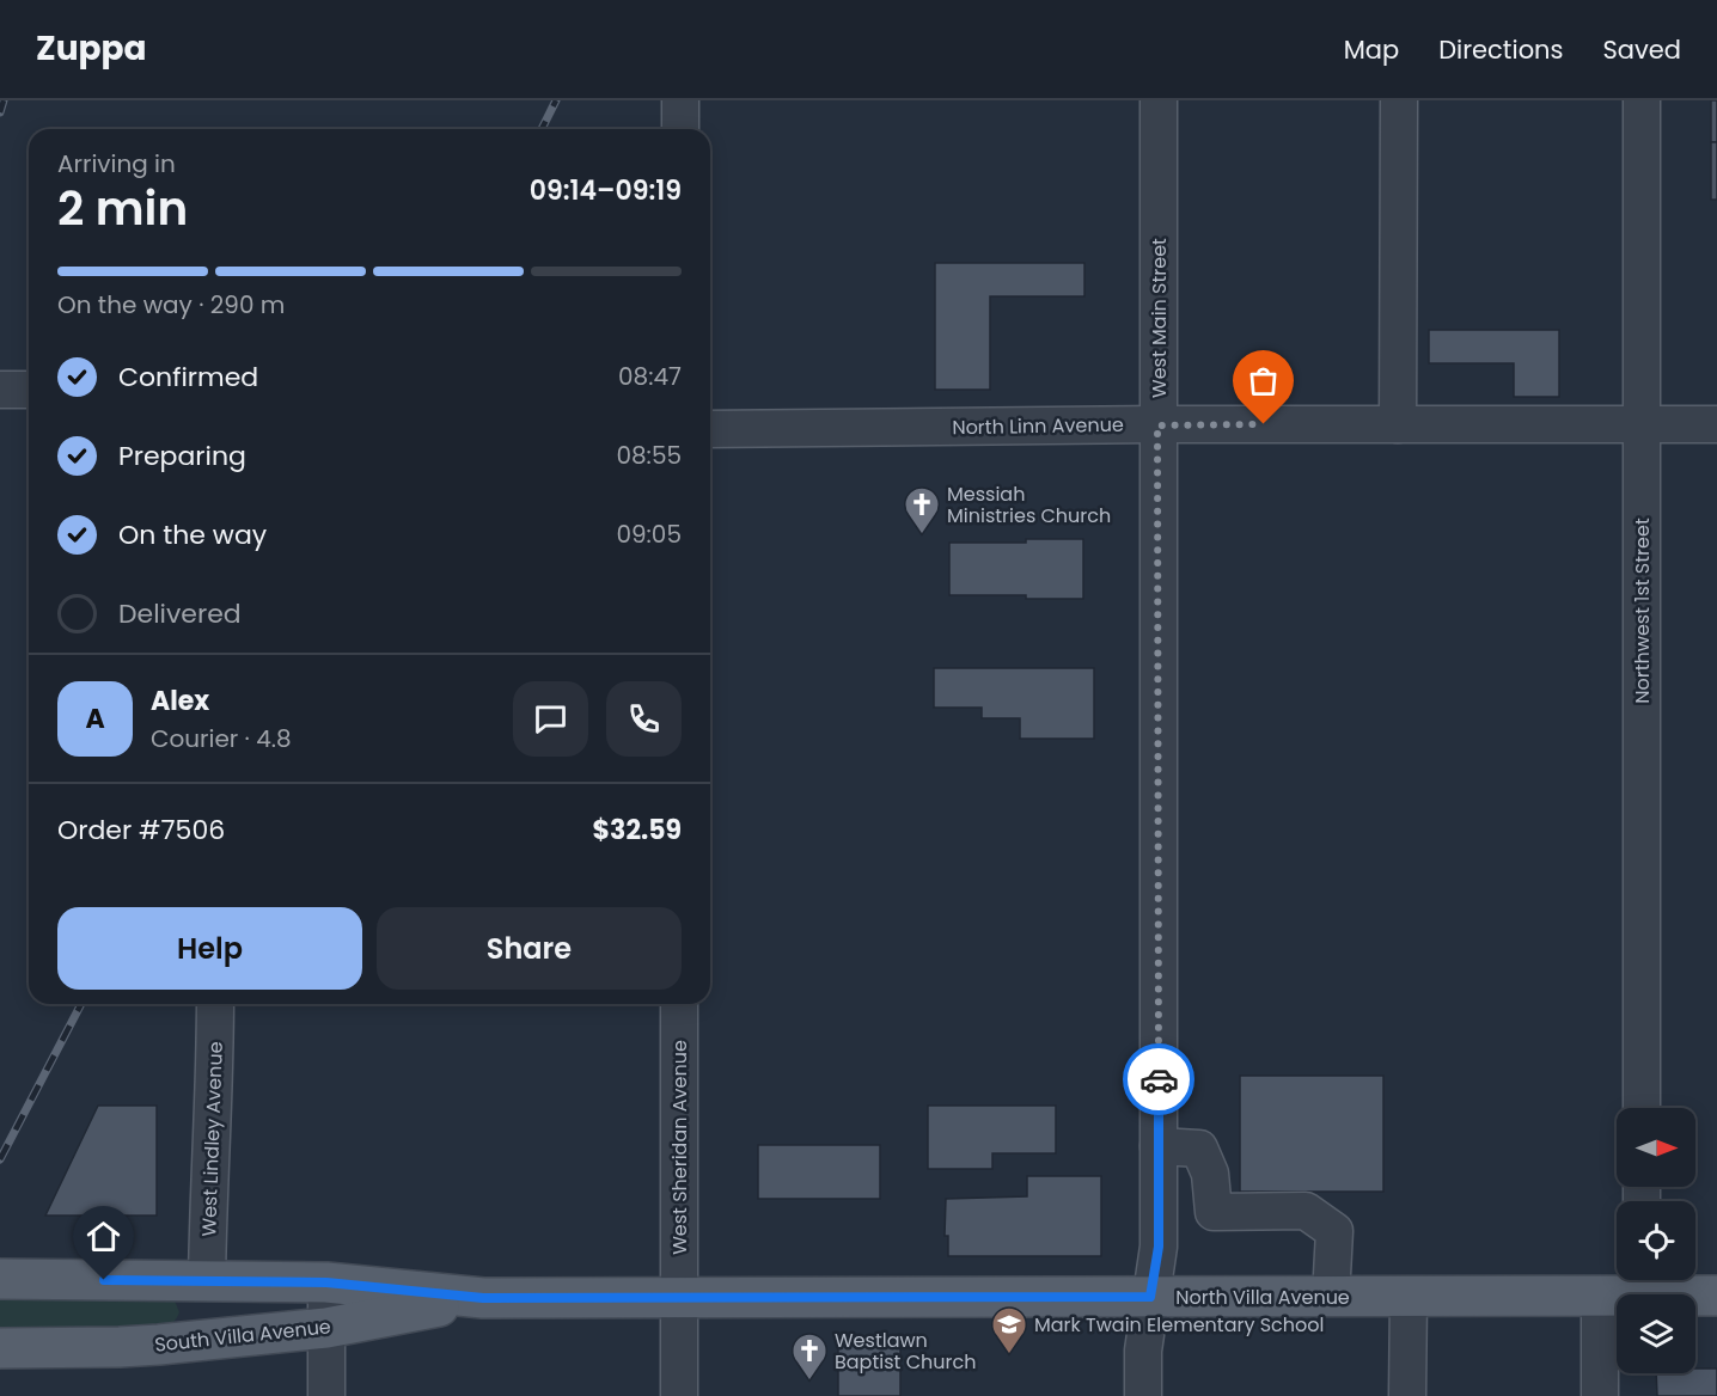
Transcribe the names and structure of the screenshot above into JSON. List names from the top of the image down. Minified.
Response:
{"streets":{"main road":["North Villa Avenue","South Villa Avenue"],"street":["West Main Street","North Linn Avenue","Northwest 1st Street","West Lindley Avenue","West Sheridan Avenue"]},"crossings":[["West Main Street","North Linn Avenue"],["West Main Street","North Villa Avenue"],["North Linn Avenue","Northwest 1st Street"],["West Lindley Avenue","South Villa Avenue"],["West Sheridan Avenue","North Villa Avenue"],["West Sheridan Avenue","South Villa Avenue"],["North Villa Avenue","South Villa Avenue"]],"places":{"church":["Messiah Ministries Church","Westlawn Baptist Church"],"school or university":["Mark Twain Elementary School"]},"north":"right","page":{"header":"Zuppa","nav":["Map","Directions","Saved"],"heading":["2 min","Arriving in","09:14–09:19"],"panel":["Alex","Courier · 4.8","Order #7506","$32.59"],"bar":"On the way · 290 m","list":[["Confirmed","08:47"],["Preparing","08:55"],["On the way","09:05"],"Delivered"],"round":"A","buttons":["Help","Share"]}}
